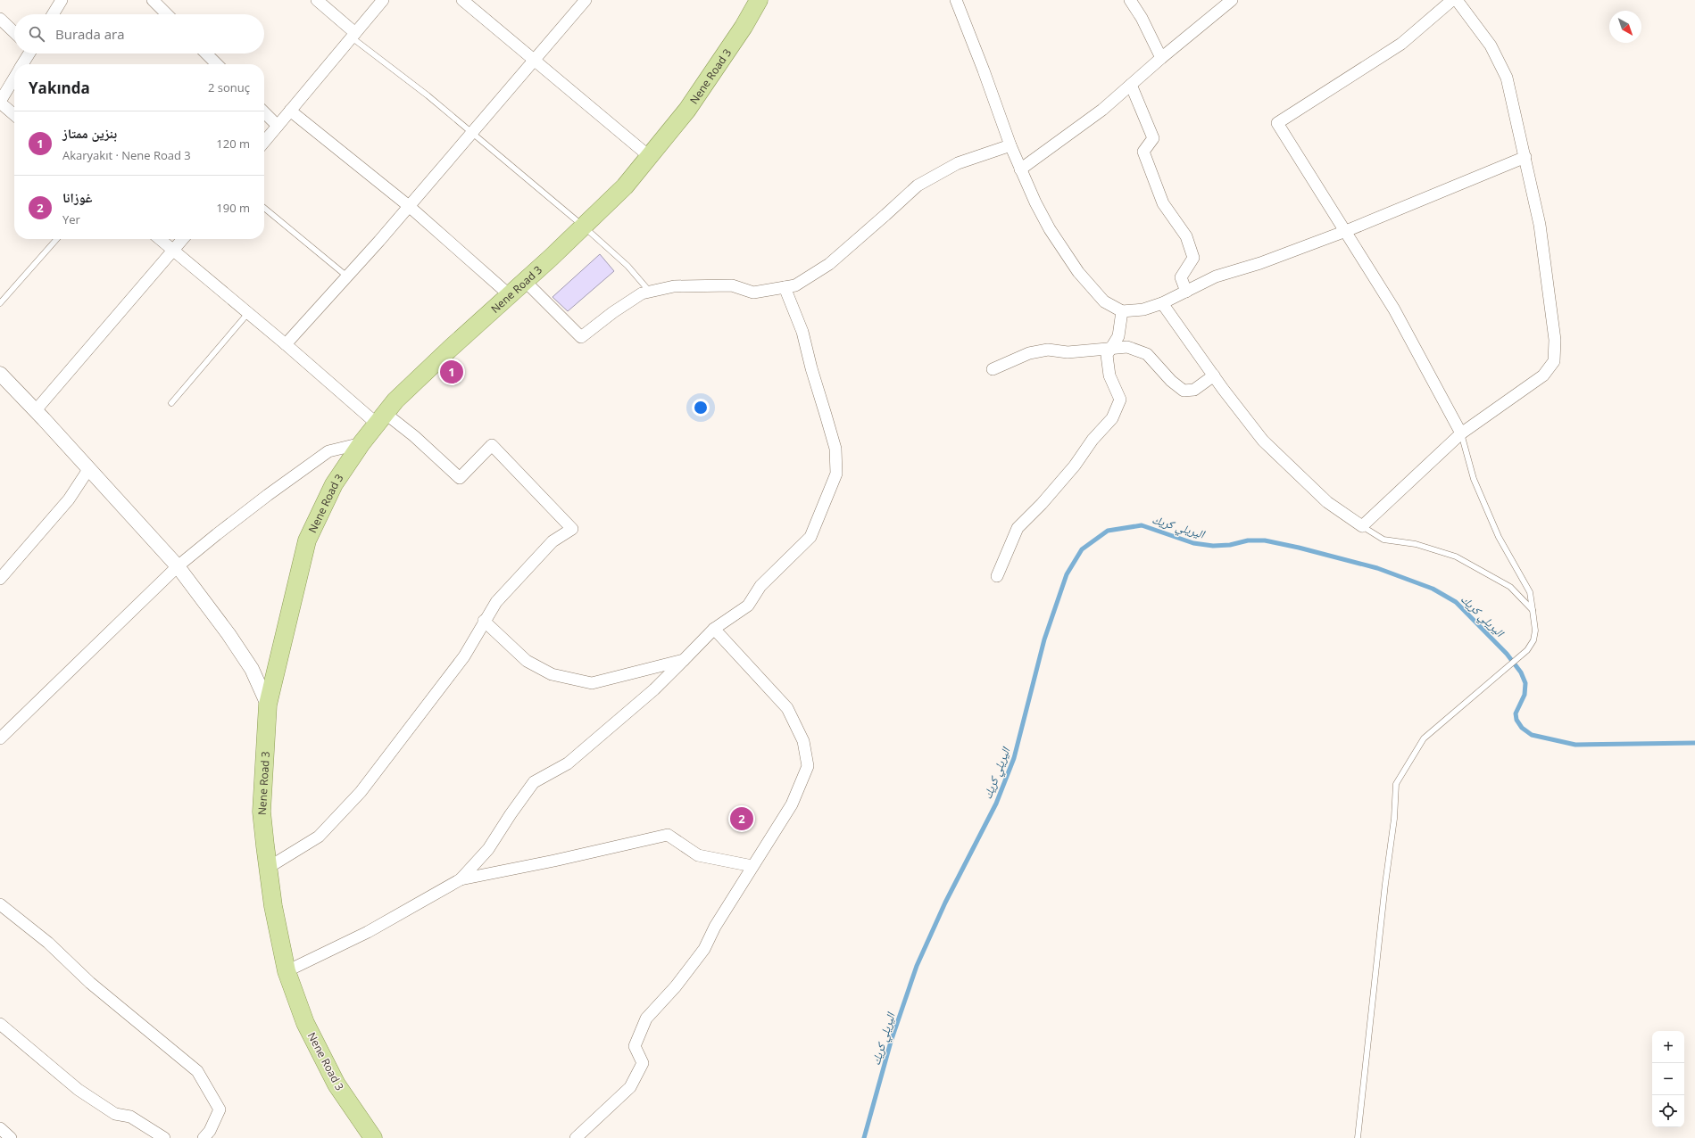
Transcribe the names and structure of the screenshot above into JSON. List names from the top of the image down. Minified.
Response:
{"streets":{"main road":["Nene Road 3"]},"water":["اليريلي كريك"],"north":"bottom right","page":{"search":"Burada ara","heading":["Yakında","2 sonuç"],"list":[{"mark":"1","name":"بنزين ممتاز","note":"Akaryakıt · Nene Road 3","value":"120 m"},{"mark":"2","name":"غوزانا","note":"Yer","value":"190 m"}],"pins":["1","2"],"map_buttons":["+","−"]}}
